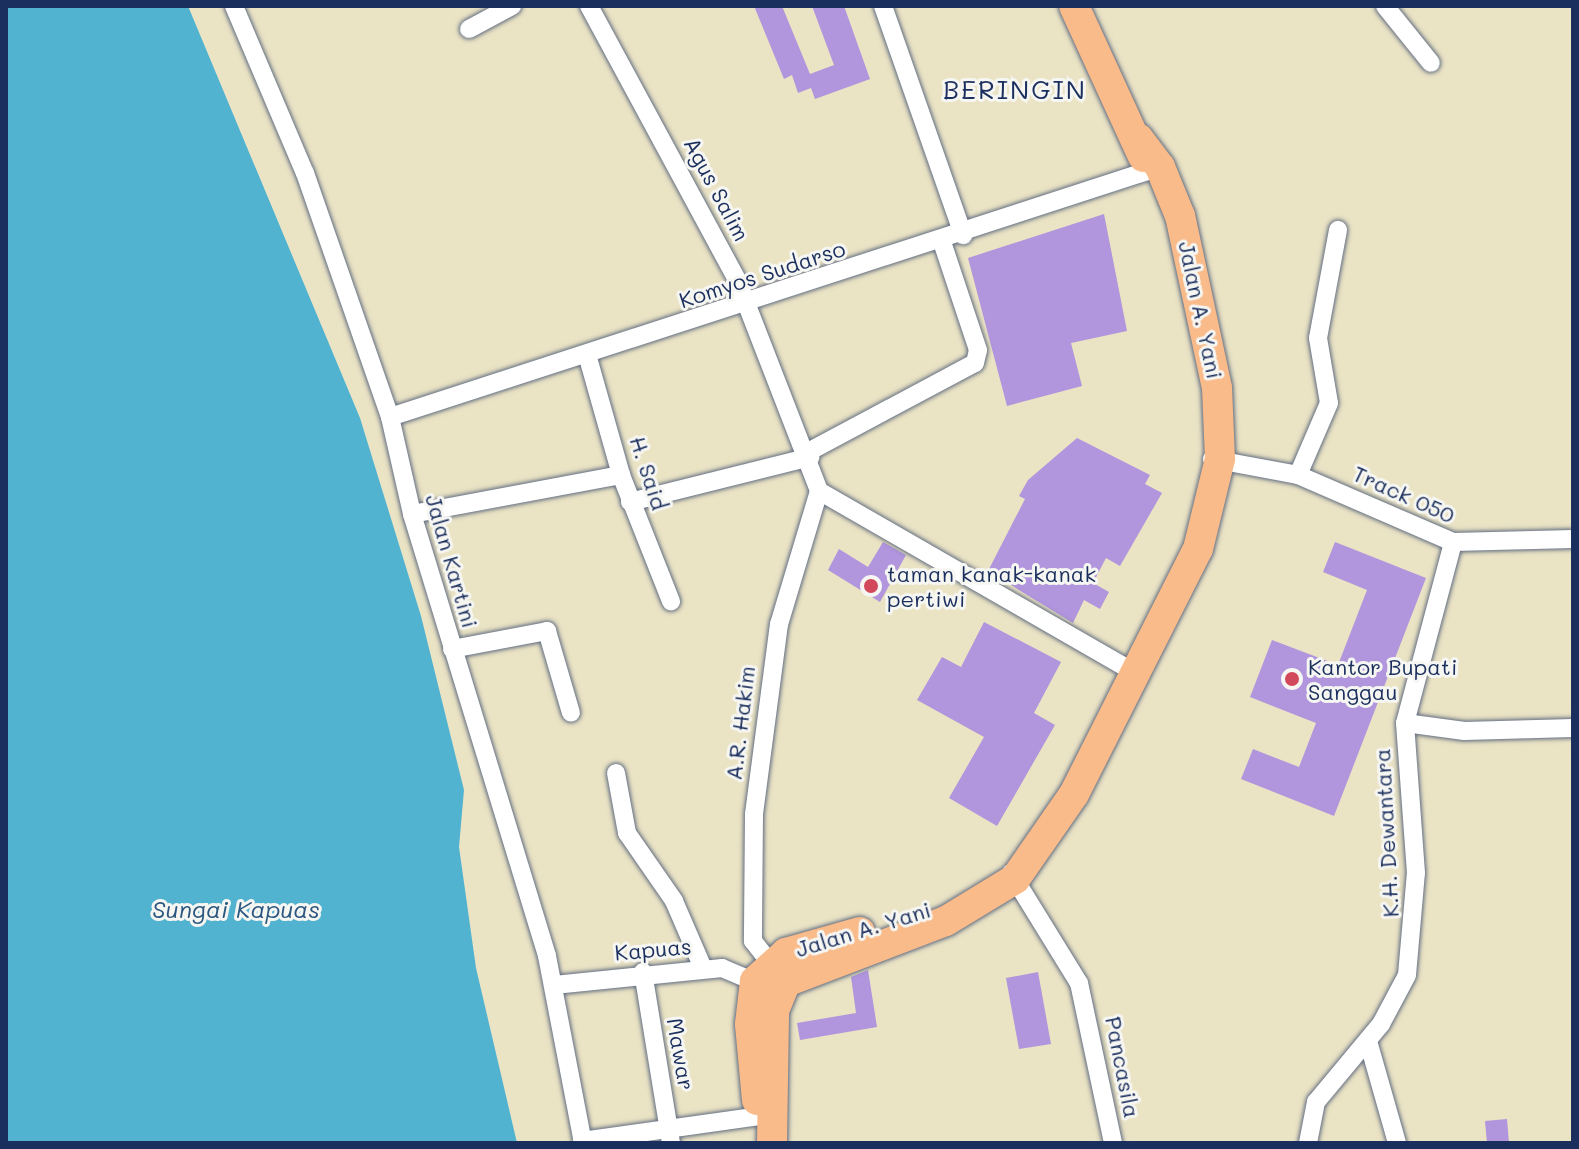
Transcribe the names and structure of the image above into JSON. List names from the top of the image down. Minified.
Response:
{"streets":{"highway":["Jalan A. Yani"],"street":["Agus Salim","Komyos Sudarso","H. Said","Track 050","Jalan Kartini","A.R. Hakim","K.H. Dewantara","Kapuas","Mawar","Pancasila"]},"crossings":[["Agus Salim","Komyos Sudarso"],["Agus Salim","A.R. Hakim"],["Komyos Sudarso","Jalan A. Yani"],["Komyos Sudarso","H. Said"],["Komyos Sudarso","Jalan Kartini"],["Jalan A. Yani","Track 050"],["Jalan A. Yani","A.R. Hakim"],["Jalan A. Yani","Kapuas"],["Jalan A. Yani","Pancasila"],["Track 050","K.H. Dewantara"],["Jalan Kartini","Kapuas"],["A.R. Hakim","Kapuas"],["Kapuas","Mawar"]],"districts":["BERINGIN"],"water":["Sungai Kapuas"],"places":["taman kanak-kanak pertiwi","Kantor Bupati Sanggau"]}
